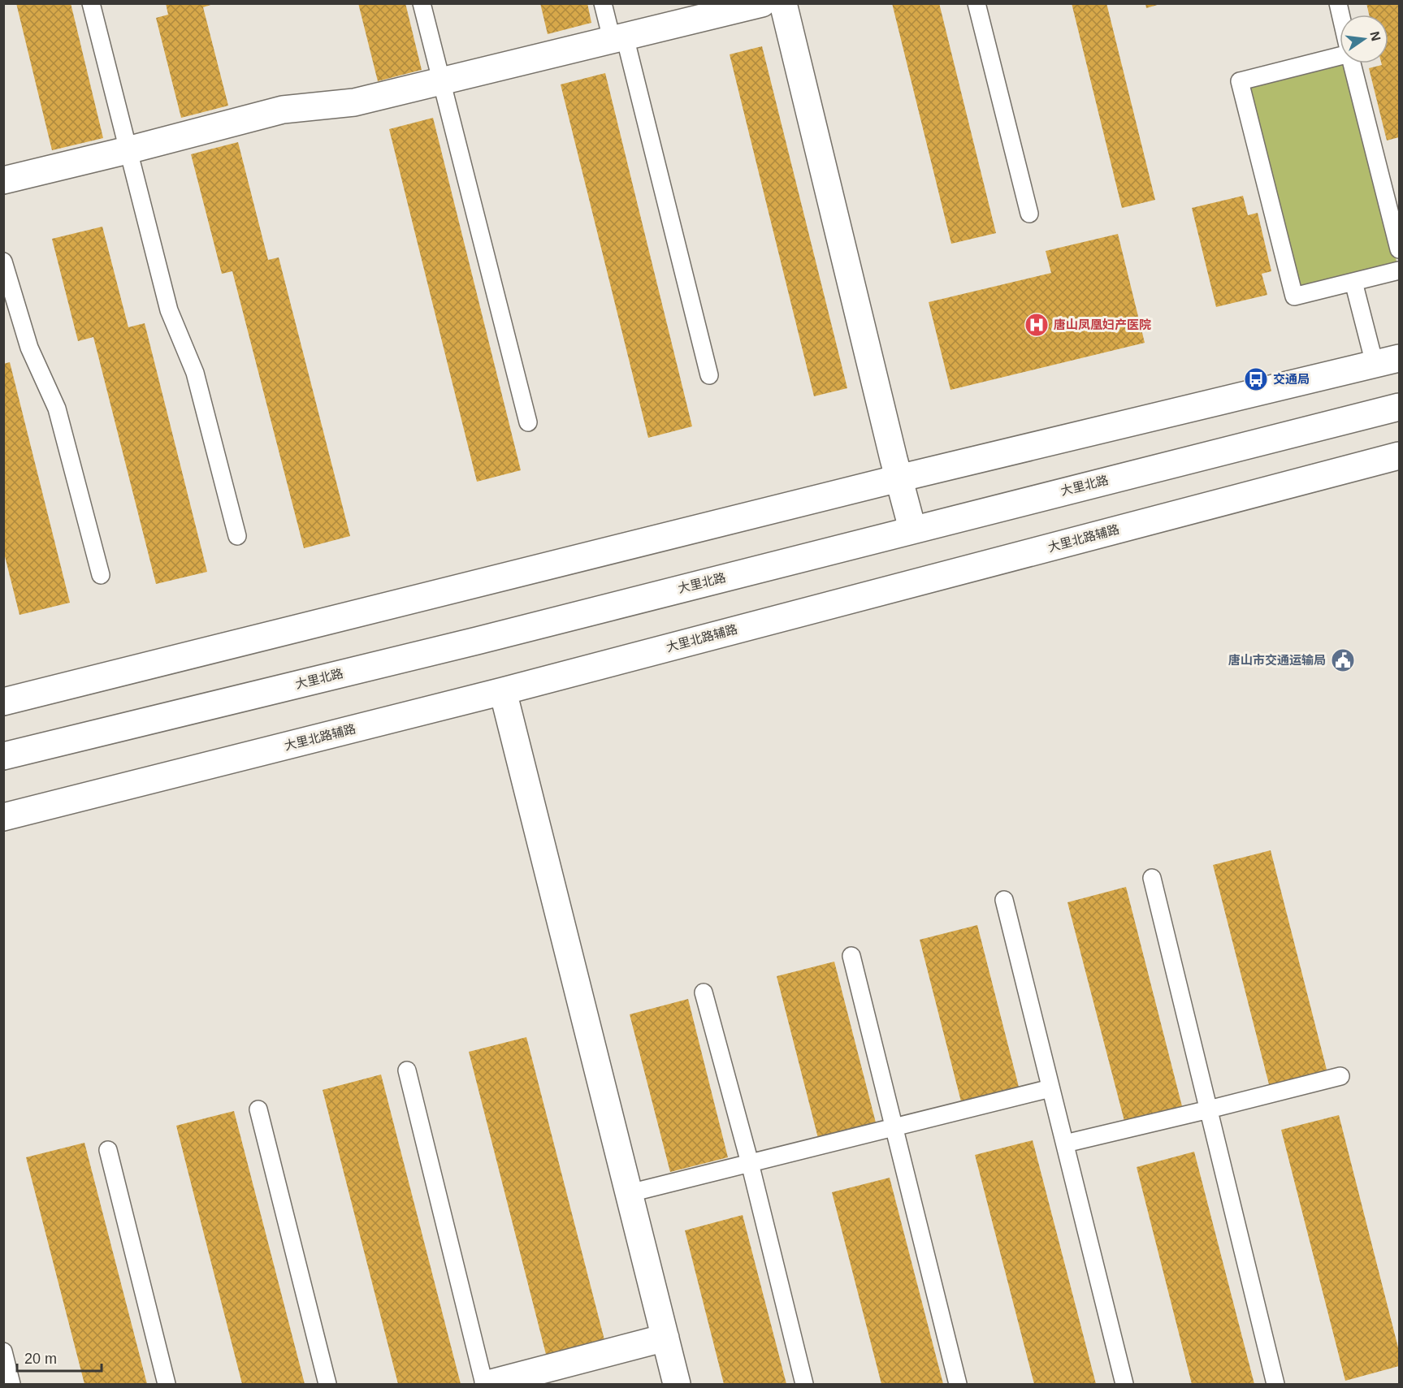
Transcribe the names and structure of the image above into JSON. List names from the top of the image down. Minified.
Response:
{"streets":{"street":["大里北路","大里北路辅路"]},"places":{"hospital":["唐山凤凰妇产医院"],"bus stop":["交通局"],"public building":["唐山市交通运输局"]},"scale_bar":"20 m","north":"right"}
